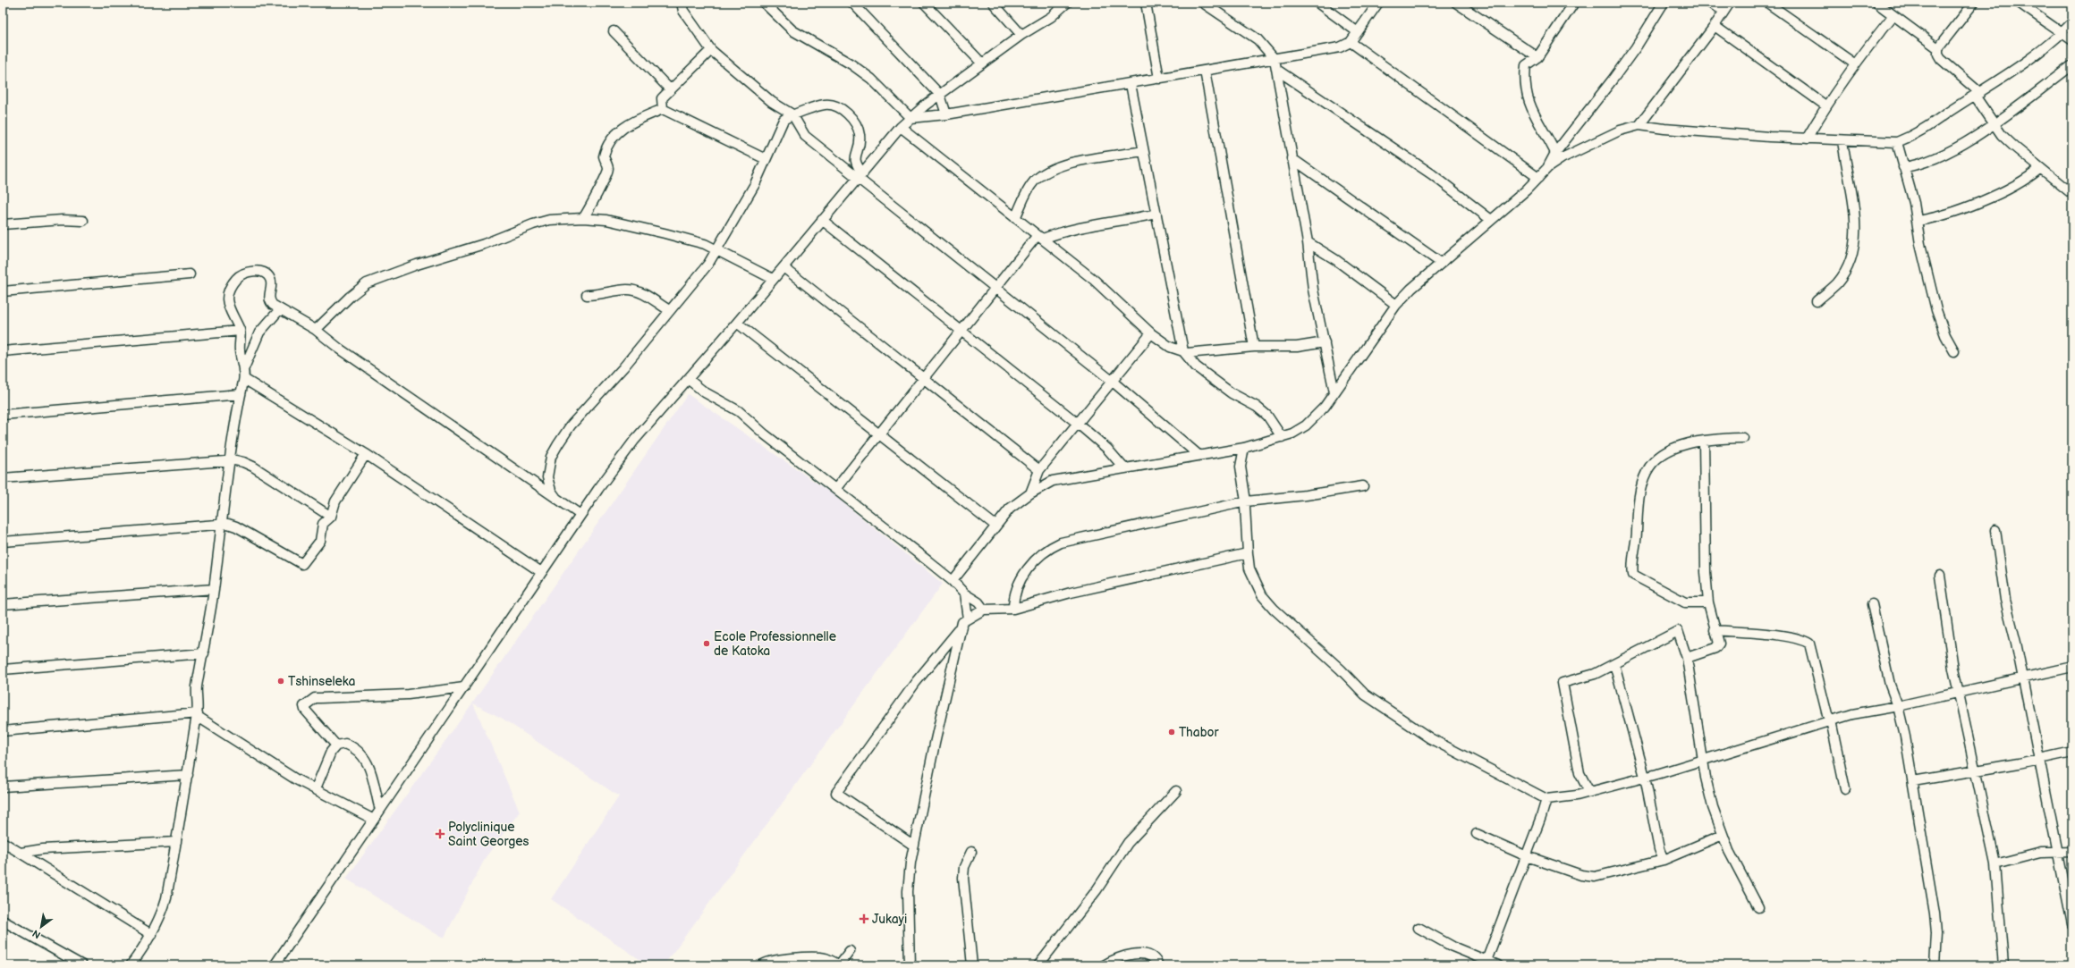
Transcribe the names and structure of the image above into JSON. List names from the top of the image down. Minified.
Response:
{"places":{"other":["Ecole Professionnelle de Katoka","Tshinseleka","Thabor"],"health":["Polyclinique Saint Georges","Jukayi"]},"north":"bottom left"}
